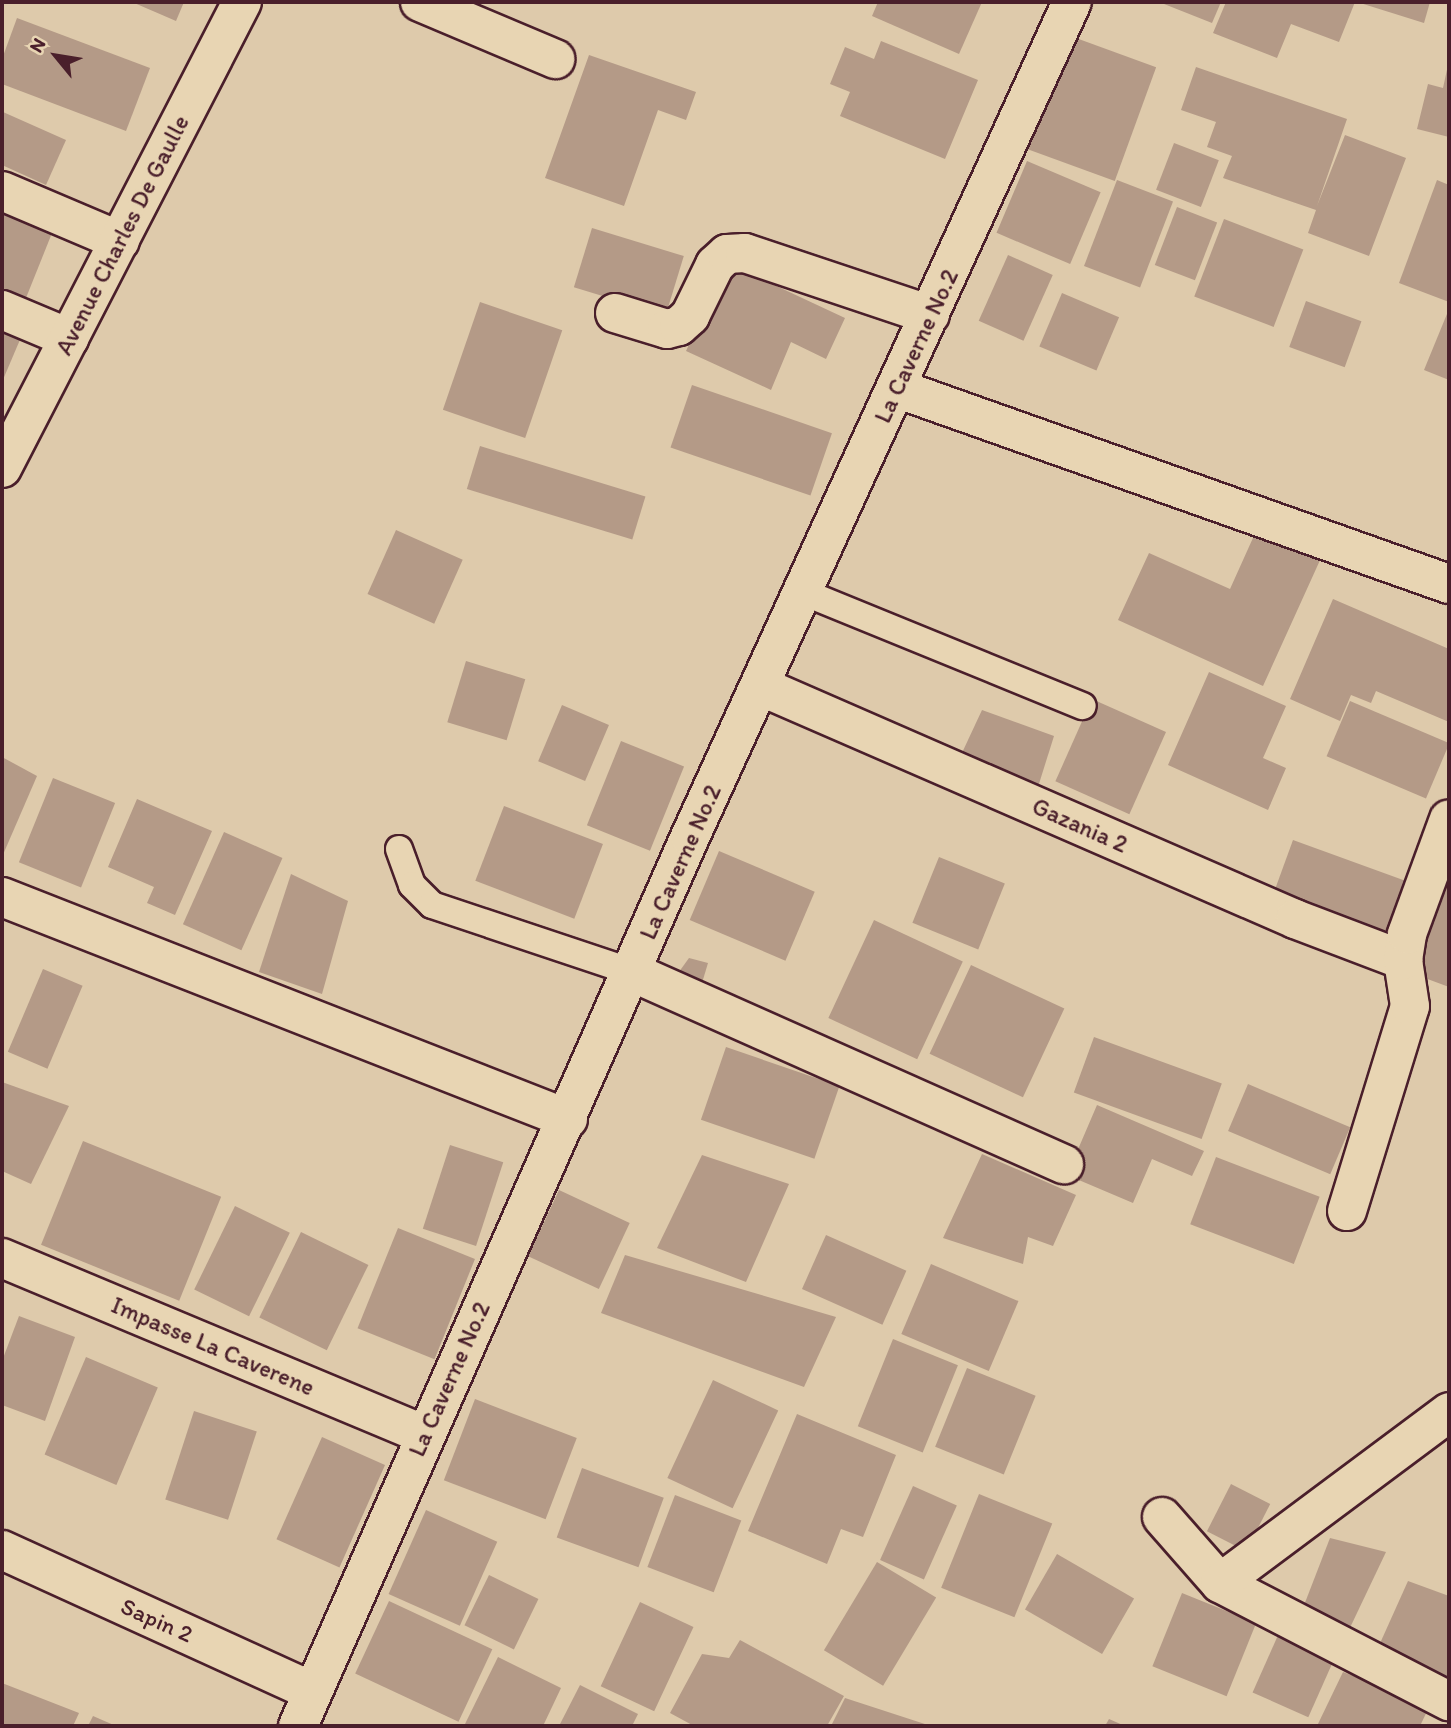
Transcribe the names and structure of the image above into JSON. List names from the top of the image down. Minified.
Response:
{"streets":{"street":["Avenue Charles De Gaulle","La Caverne No.2","Gazania 2","Impasse La Caverene","Sapin 2"]},"crossings":[["La Caverne No.2","Gazania 2"],["La Caverne No.2","Impasse La Caverene"],["La Caverne No.2","Sapin 2"]],"north":"top left"}
